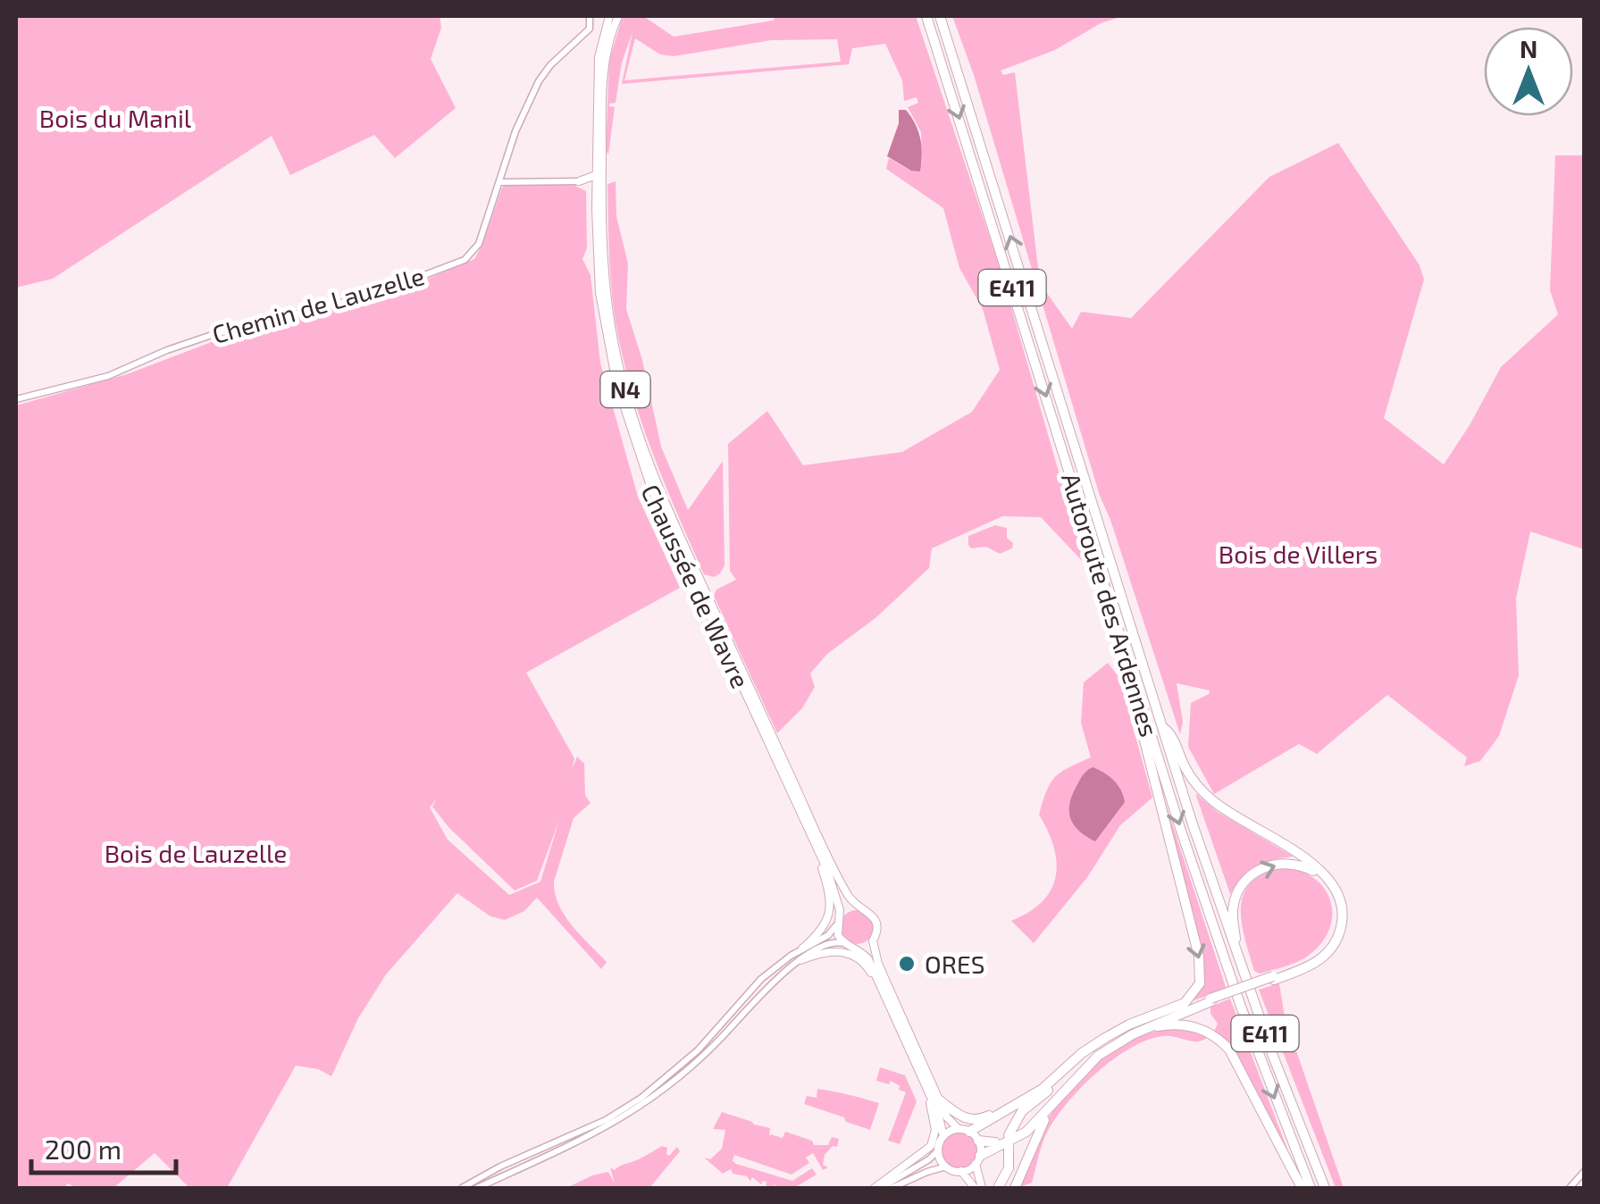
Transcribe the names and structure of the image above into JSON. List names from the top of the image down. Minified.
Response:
{"streets":{"highway":["E411","Autoroute des Ardennes"],"main road":["Chemin de Lauzelle","N4","Chaussée de Wavre"]},"crossings":[["N4","Chaussée de Wavre"]],"parks":["Bois du Manil","Bois de Villers","Bois de Lauzelle"],"places":["ORES"],"scale_bar":"200 m","north":"top"}
